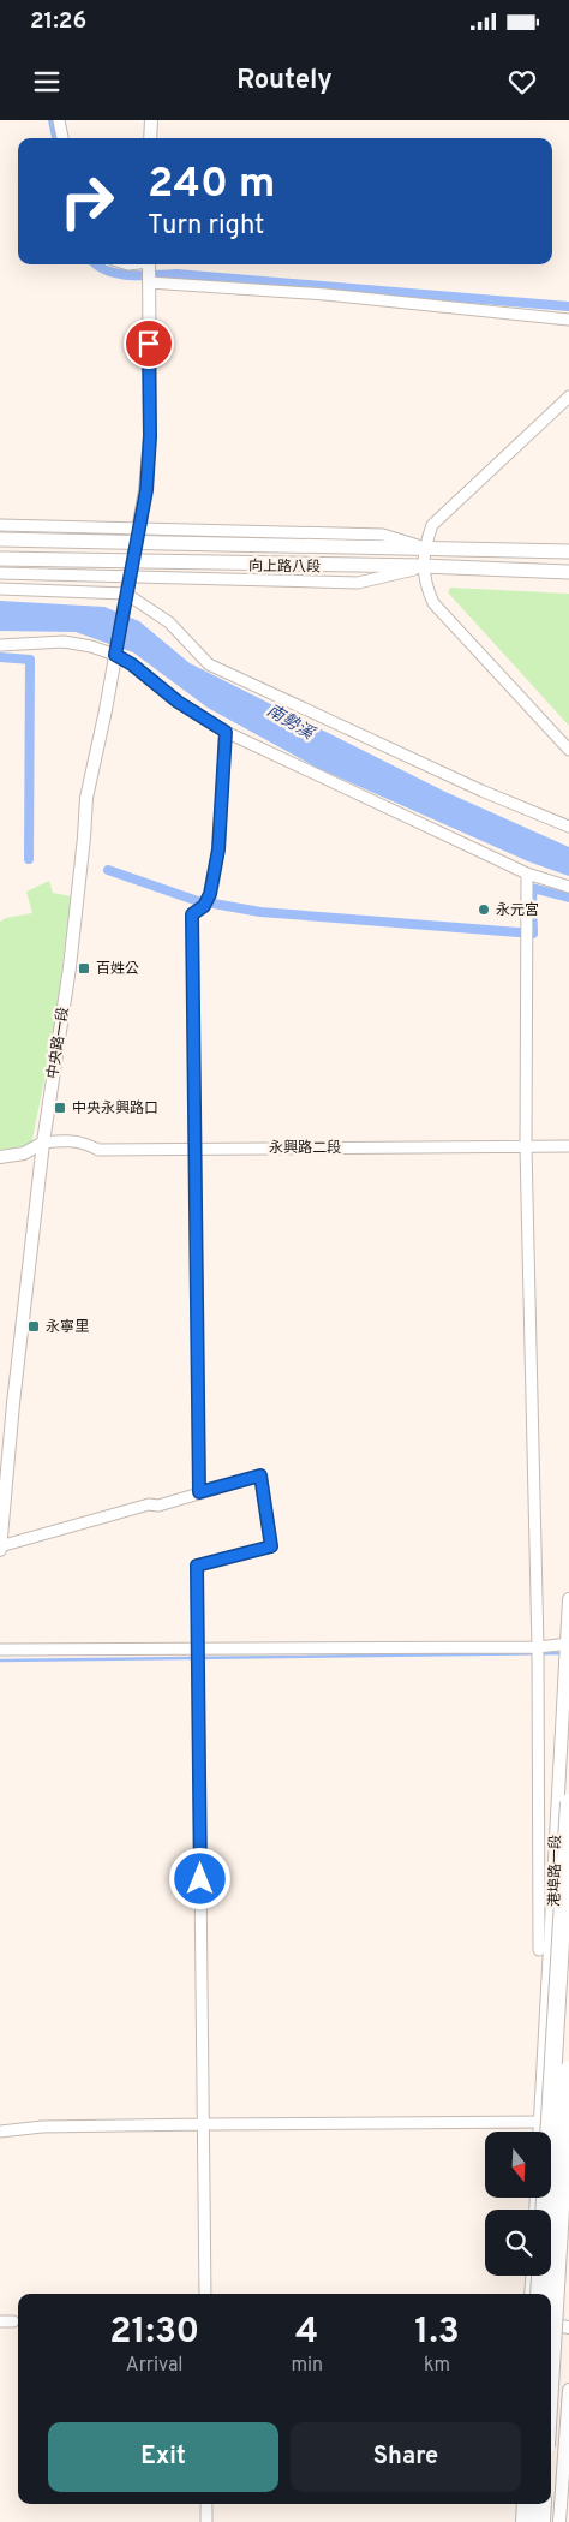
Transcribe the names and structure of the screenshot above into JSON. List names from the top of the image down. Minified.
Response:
{"streets":{"main road":["向上路八段"],"street":["中央路一段","永興路二段","港埠路一段"]},"crossings":[["中央路一段","永興路二段"]],"water":["南勢溪"],"places":{"other":["永元宮"],"transit":["百姓公","中央永興路口","永寧里"]},"north":"bottom","page":{"status":"21:26","header":"Routely","turn":["240 m","Turn right"],"eta":["21:30","Arrival","4","min","1.3","km"],"buttons":["Exit","Share"]}}
